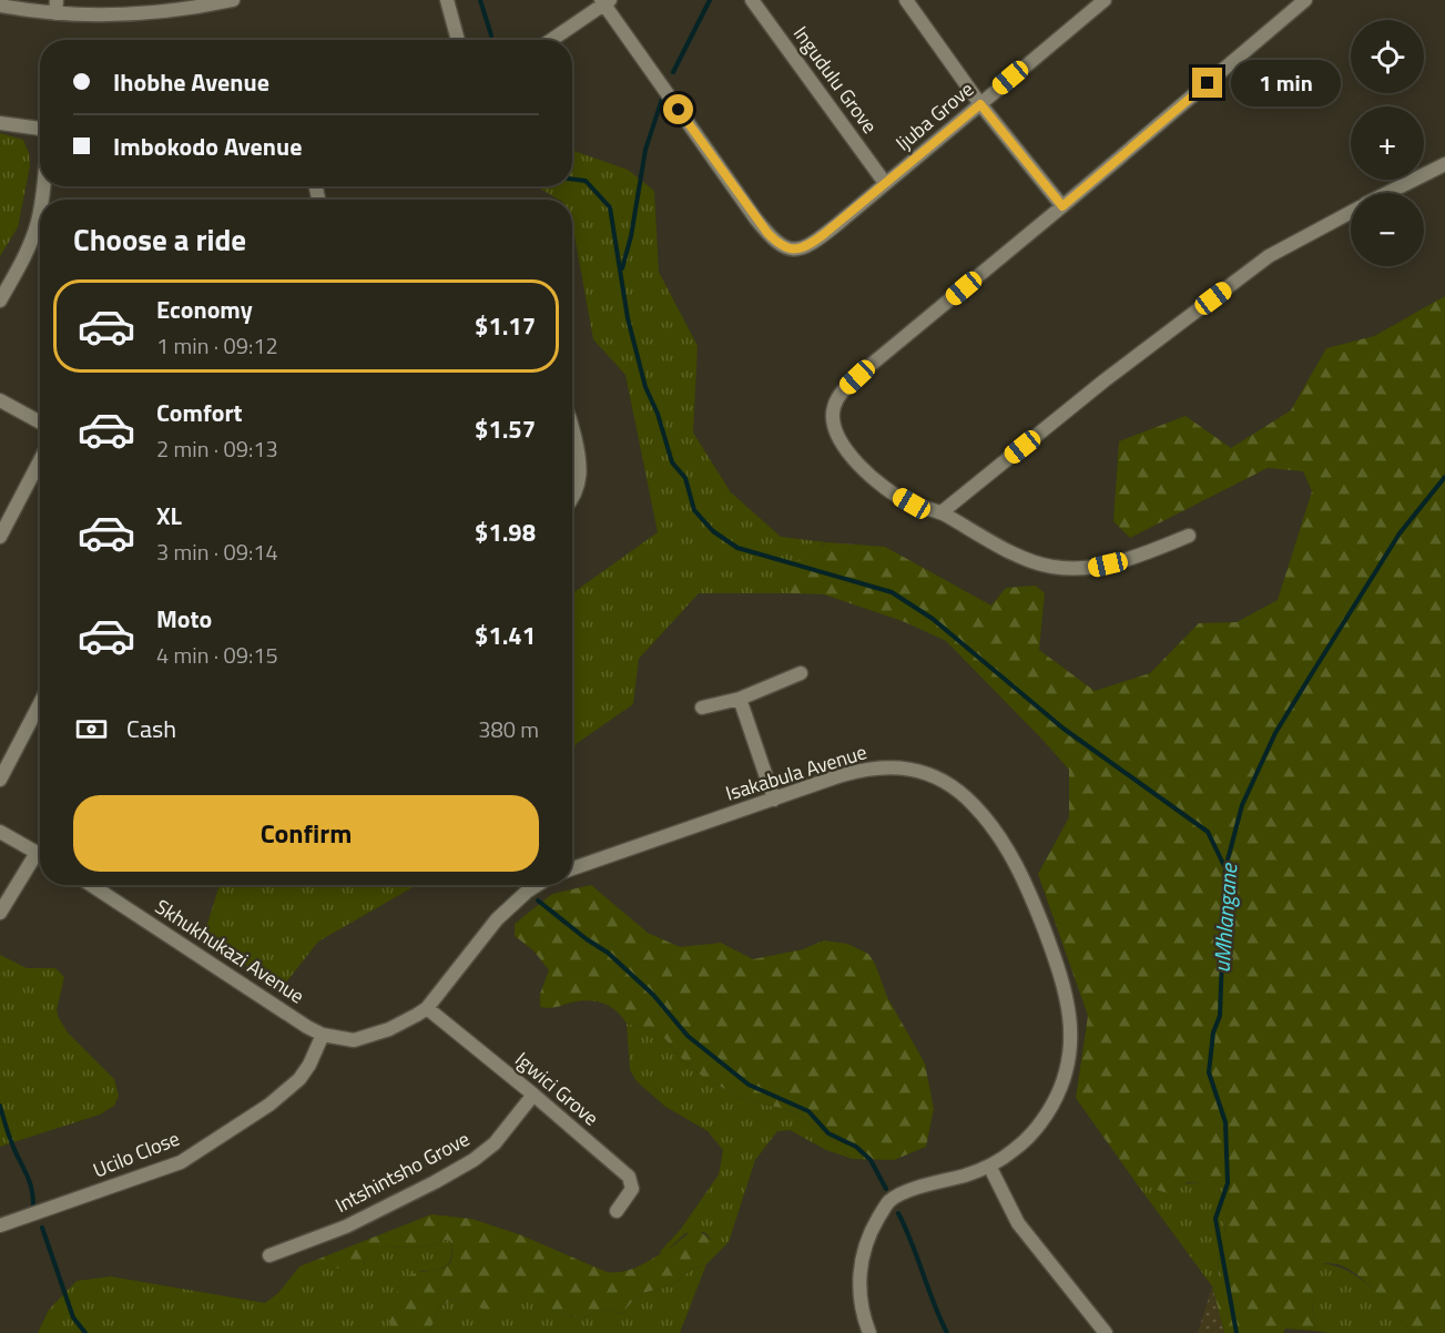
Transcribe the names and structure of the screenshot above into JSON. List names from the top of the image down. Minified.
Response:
{"streets":{"street":["Ingudulu Grove","Ijuba Grove","Isakabula Avenue","Skhukhukazi Avenue","Igwici Grove","Ucilo Close","Intshintsho Grove"]},"crossings":[["Ingudulu Grove","Ijuba Grove"],["Skhukhukazi Avenue","Igwici Grove"],["Skhukhukazi Avenue","Ucilo Close"],["Igwici Grove","Intshintsho Grove"]],"water":["uMhlangane"],"page":{"map_buttons":["+","−"],"banner":["Ihobhe Avenue","Imbokodo Avenue"],"bubble":"1 min","heading":"Choose a ride","list":[{"name":"Economy","note":"1 min · 09:12","value":"$1.17"},{"name":"Comfort","note":"2 min · 09:13","value":"$1.57"},{"name":"XL","note":"3 min · 09:14","value":"$1.98"},{"name":"Moto","note":"4 min · 09:15","value":"$1.41"}],"pay":["Cash","380 m"],"buttons":"Confirm"}}
